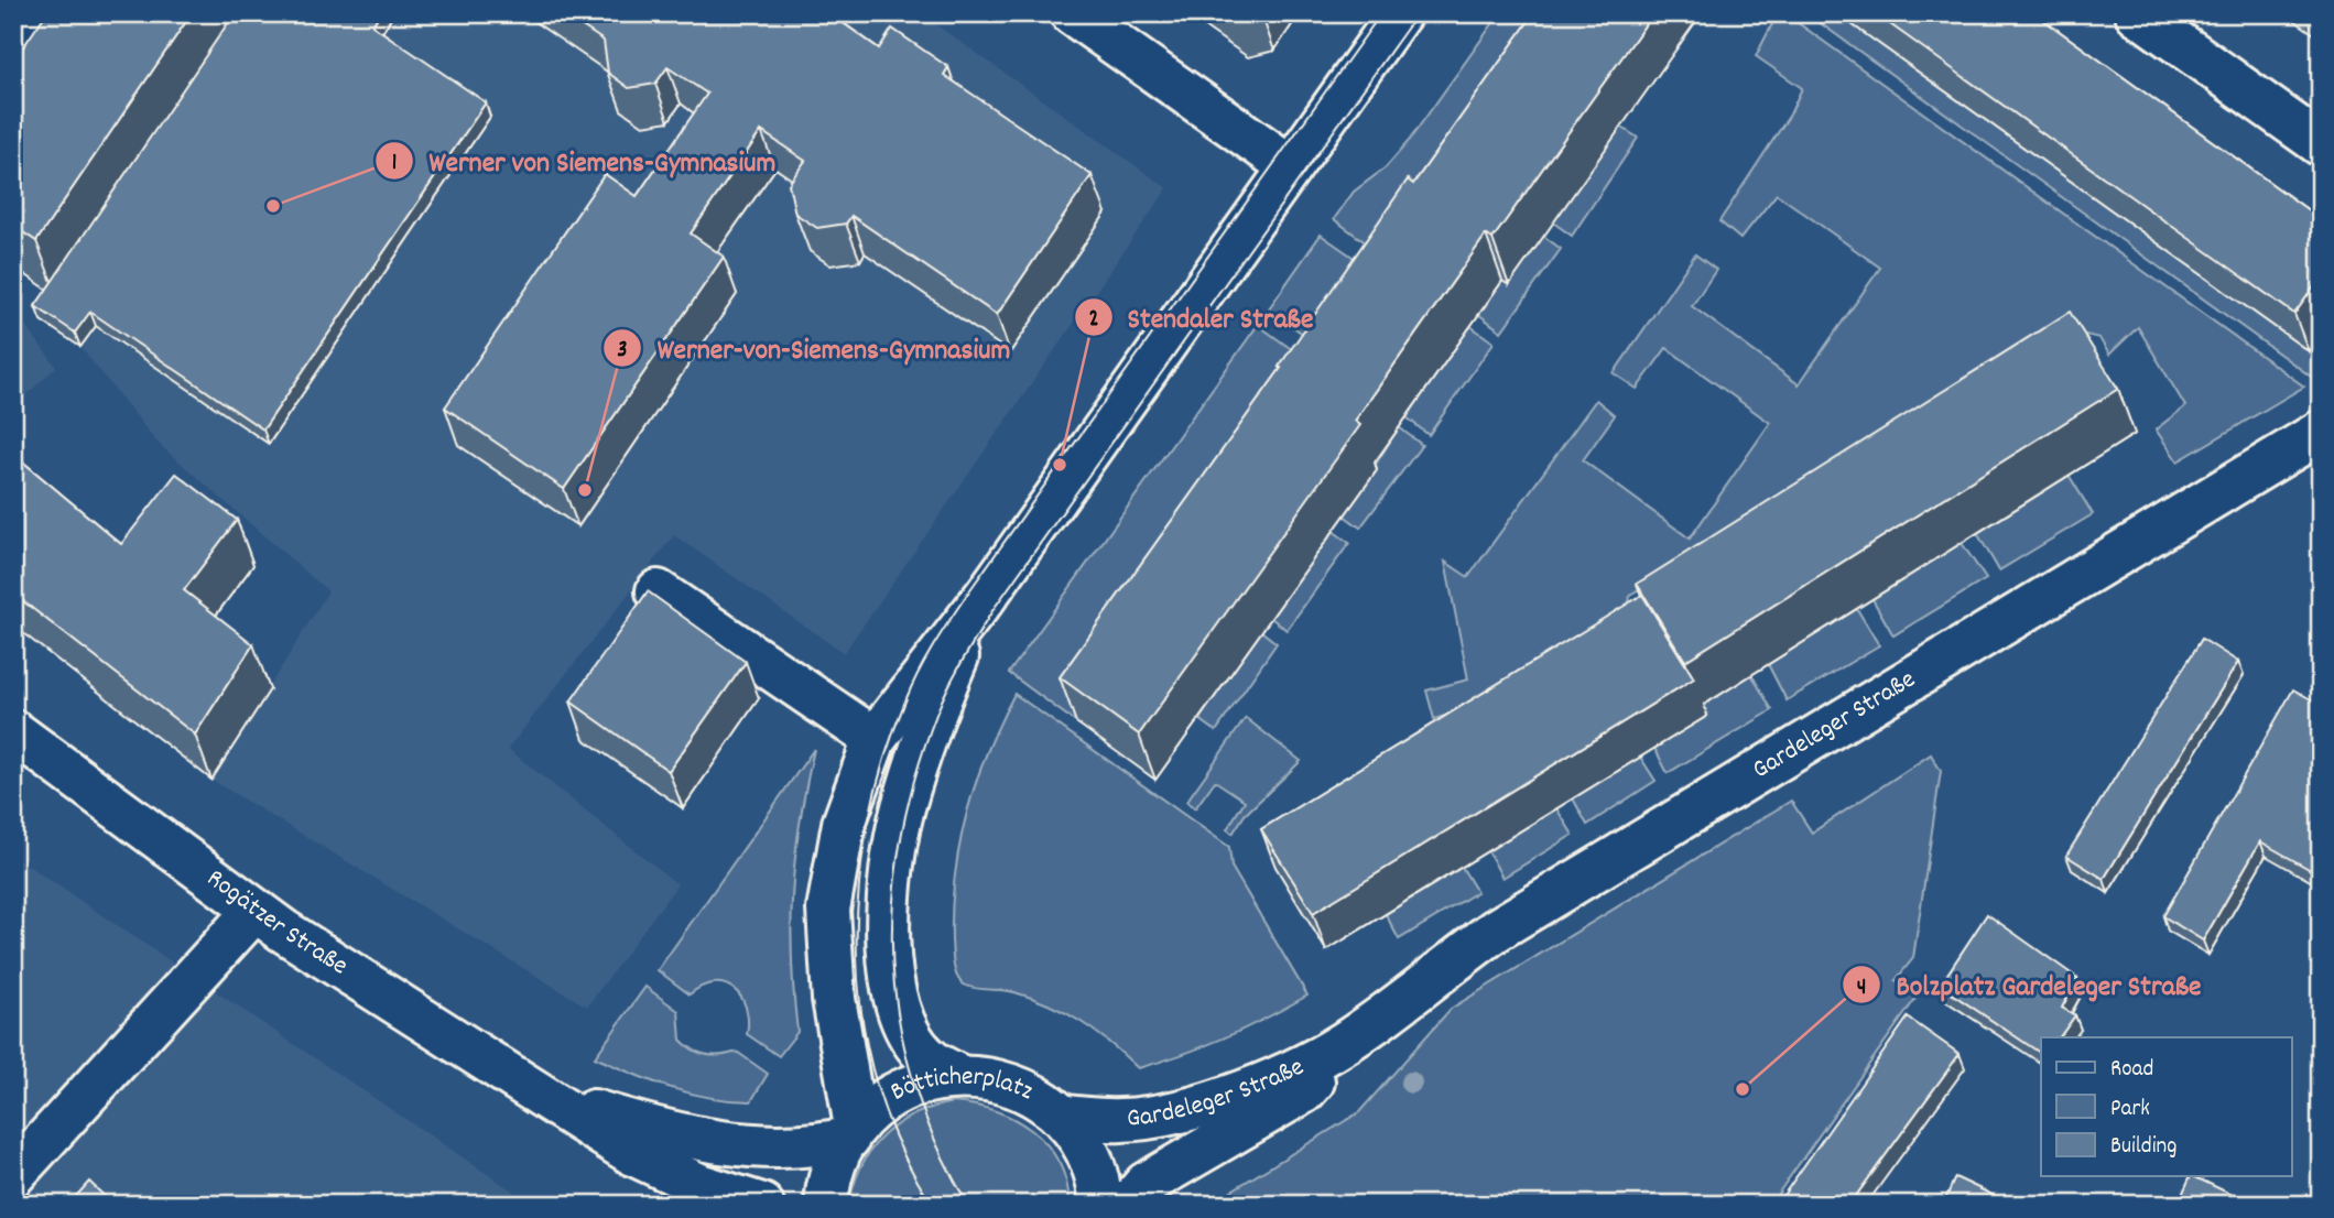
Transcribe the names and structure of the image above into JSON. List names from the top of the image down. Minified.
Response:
{"streets":{"street":["Gardeleger Straße","Rogätzer Straße","Bötticherplatz"]},"crossings":[["Gardeleger Straße","Bötticherplatz"],["Rogätzer Straße","Bötticherplatz"]],"places":["Werner von Siemens-Gymnasium","Stendaler Straße","Werner-von-Siemens-Gymnasium","Bolzplatz Gardeleger Straße"],"legend":["Road","Park","Building"]}
